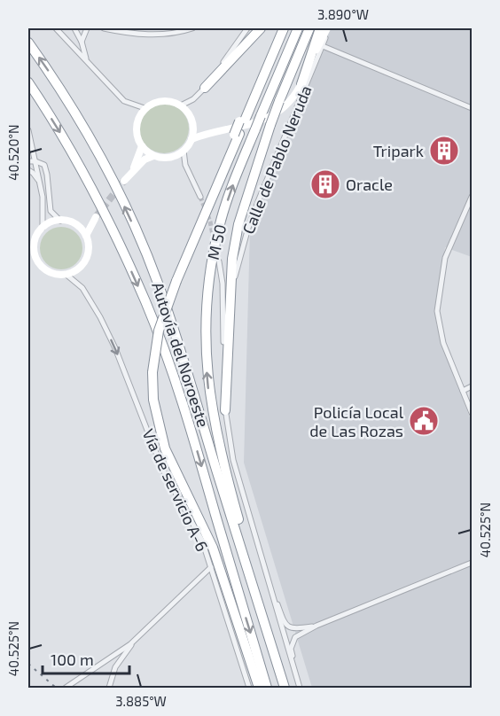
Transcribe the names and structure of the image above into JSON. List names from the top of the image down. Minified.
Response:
{"streets":{"highway":["M 50","Autovía del Noroeste"],"street":["Calle de Pablo Neruda","Vía de servicio A-6"]},"crossings":[["M 50","Autovía del Noroeste"]],"one_way":["Vía de servicio A-6"],"places":{"building":["Tripark","Oracle"],"public building":["Policía Local de Las Rozas"]},"scale_bar":"100 m","coordinates":["3.890°W","40.520°N","40.525°N","3.885°W"]}
